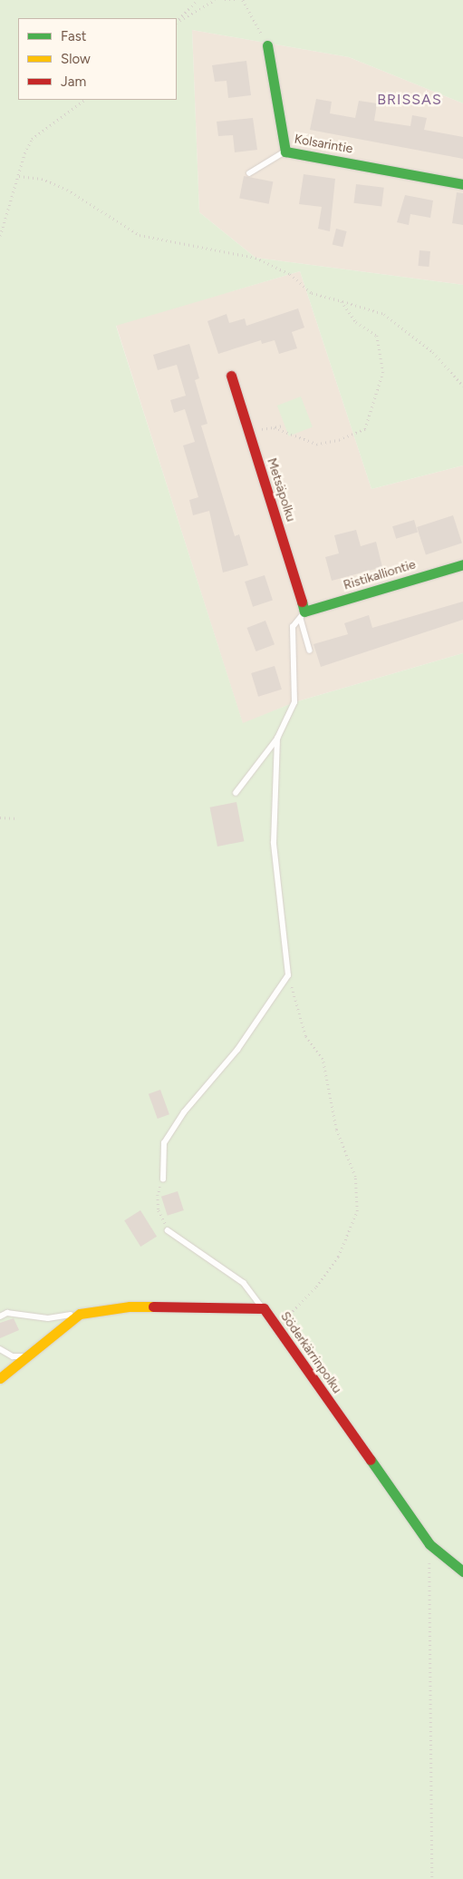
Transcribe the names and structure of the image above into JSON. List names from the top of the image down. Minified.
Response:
{"streets":{"street":["Kolsarintie","Metsäpolku","Ristikalliontie","Söderkärrinpolku"]},"crossings":[["Metsäpolku","Ristikalliontie"]],"districts":["BRISSAS"],"legend":["Fast","Slow","Jam"]}
